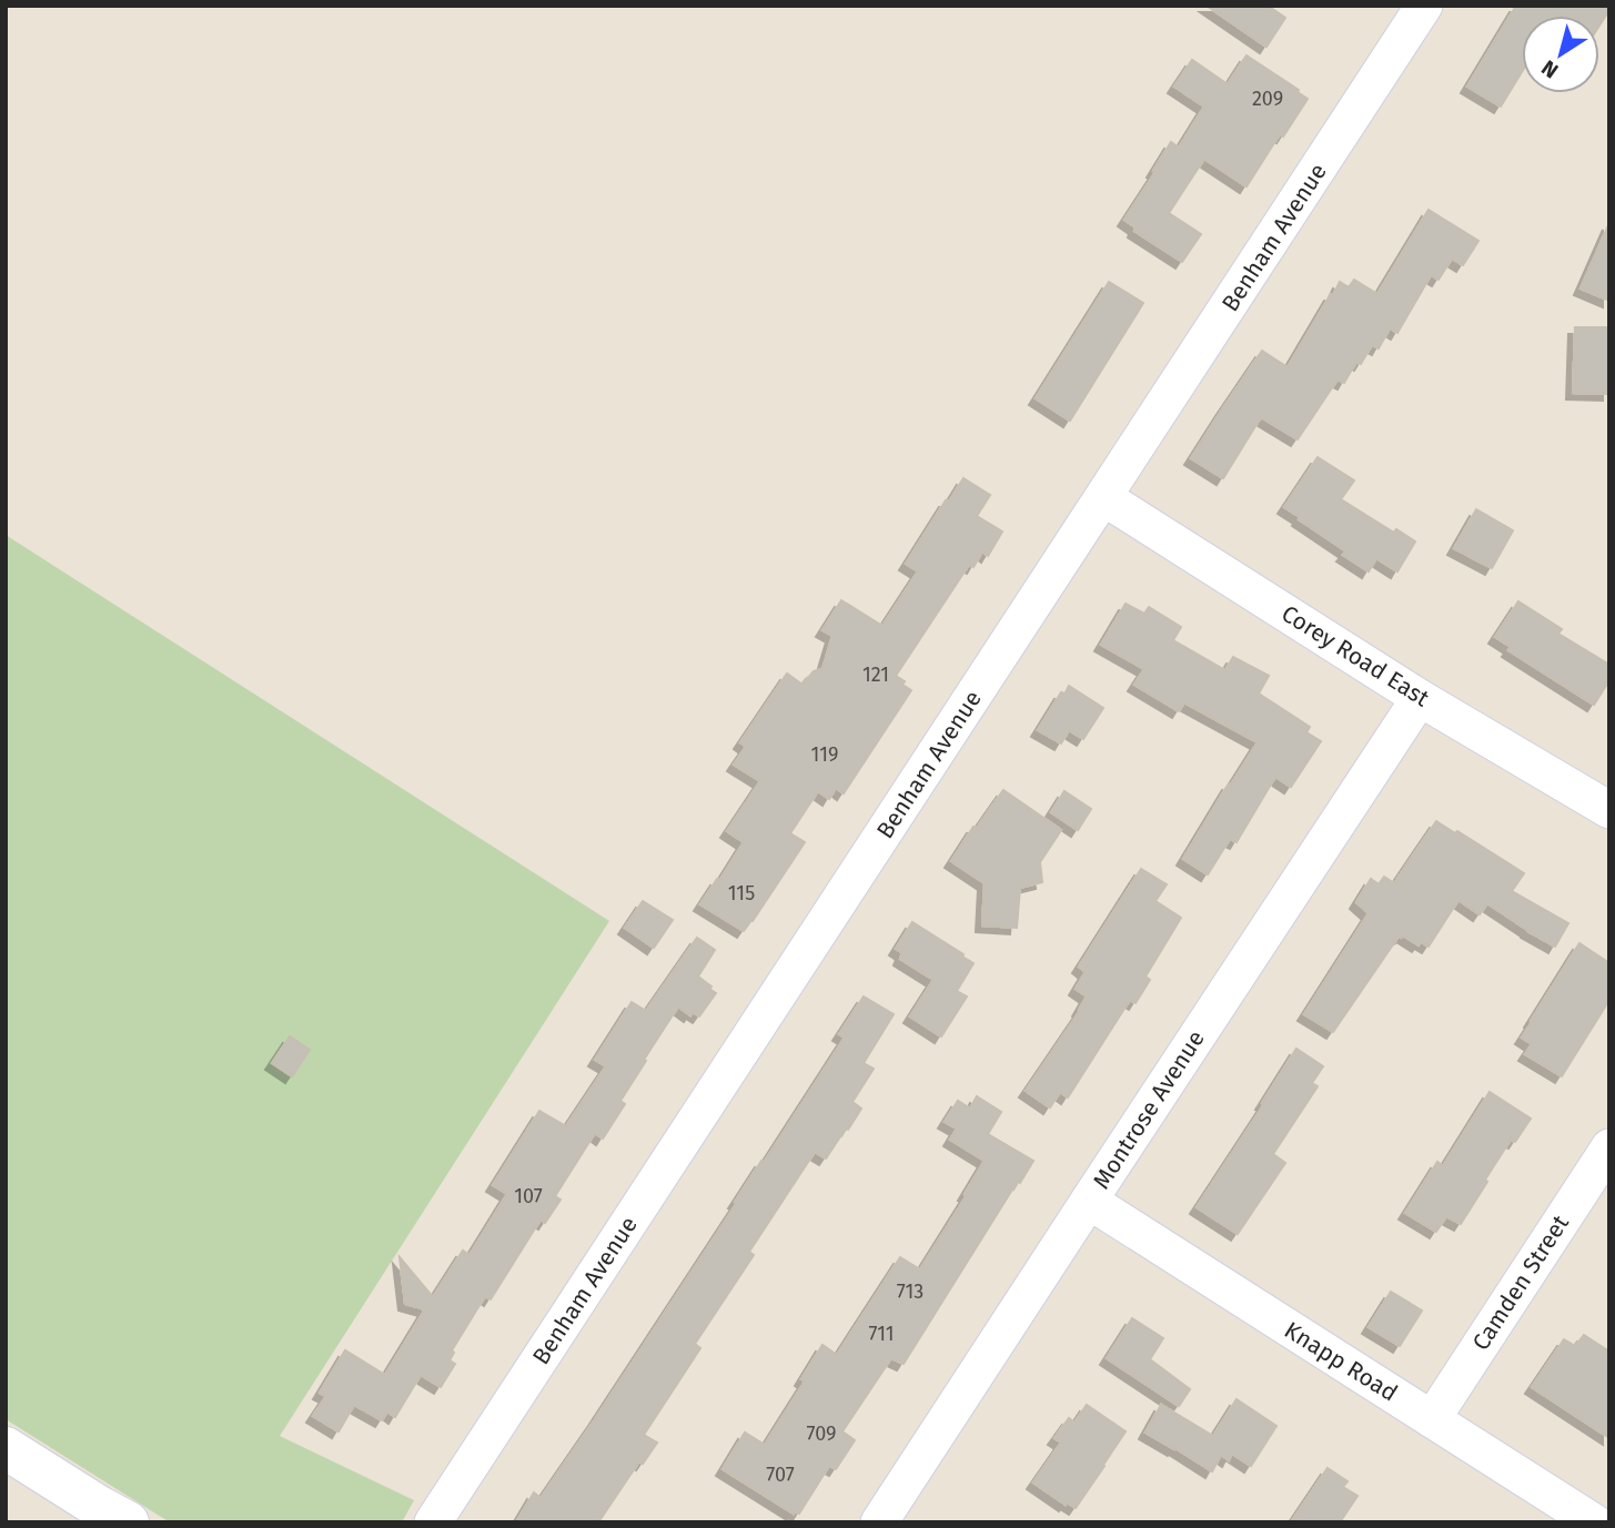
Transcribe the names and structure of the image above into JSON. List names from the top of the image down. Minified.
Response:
{"streets":{"street":["Benham Avenue","Corey Road East","Montrose Avenue","Camden Street","Knapp Road"]},"crossings":[["Benham Avenue","Corey Road East"],["Corey Road East","Montrose Avenue"],["Montrose Avenue","Knapp Road"],["Camden Street","Knapp Road"]],"house_numbers":["209","121","119","115","107","713","711","709","707"],"north":"bottom left"}
